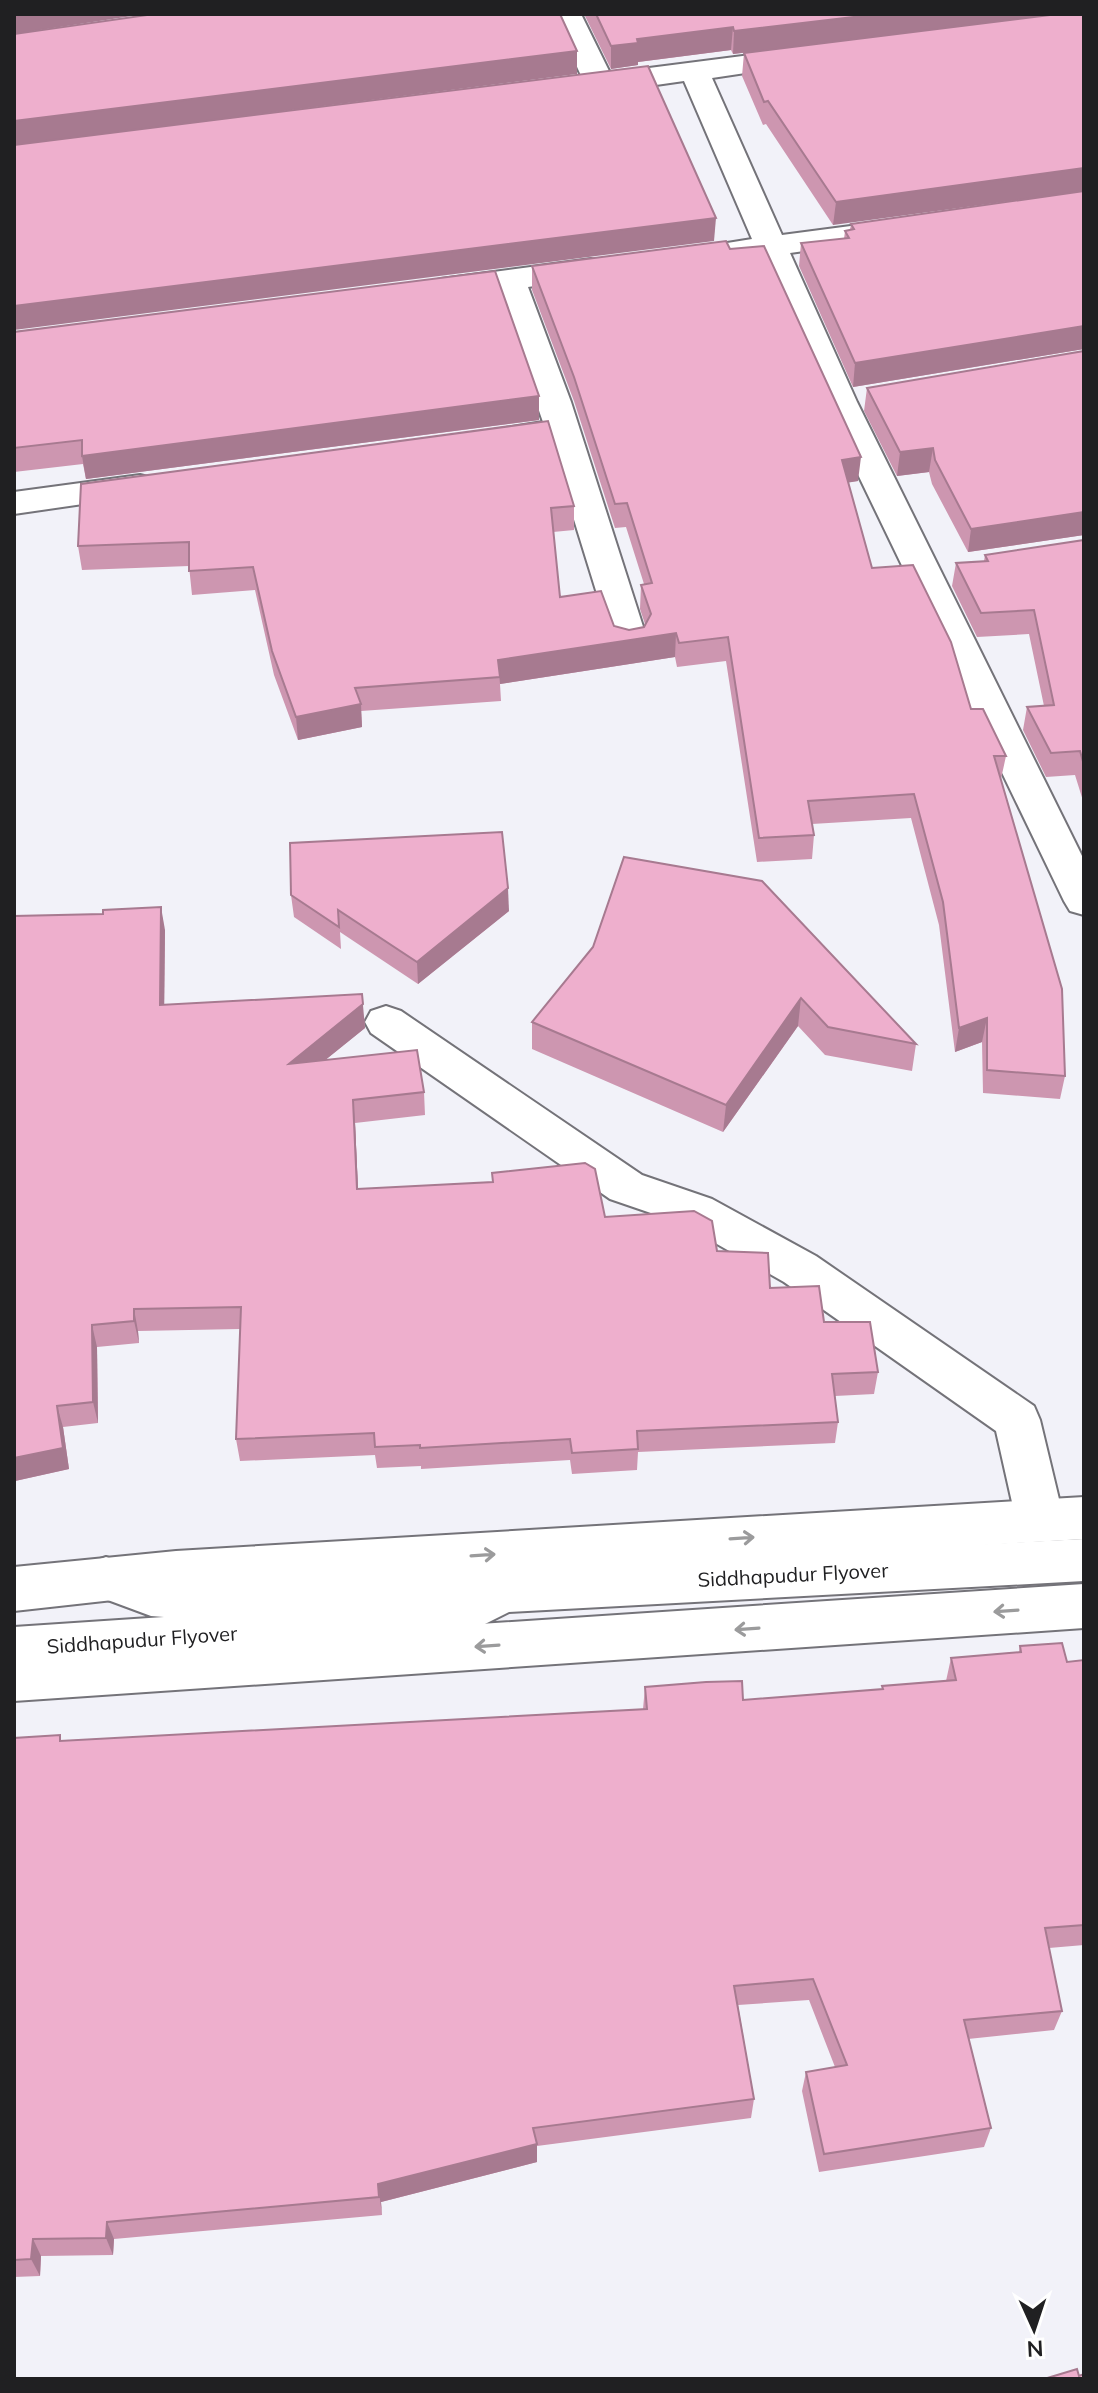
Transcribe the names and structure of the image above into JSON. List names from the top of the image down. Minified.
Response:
{"streets":{"street":["Siddhapudur Flyover"]},"north":"bottom"}
